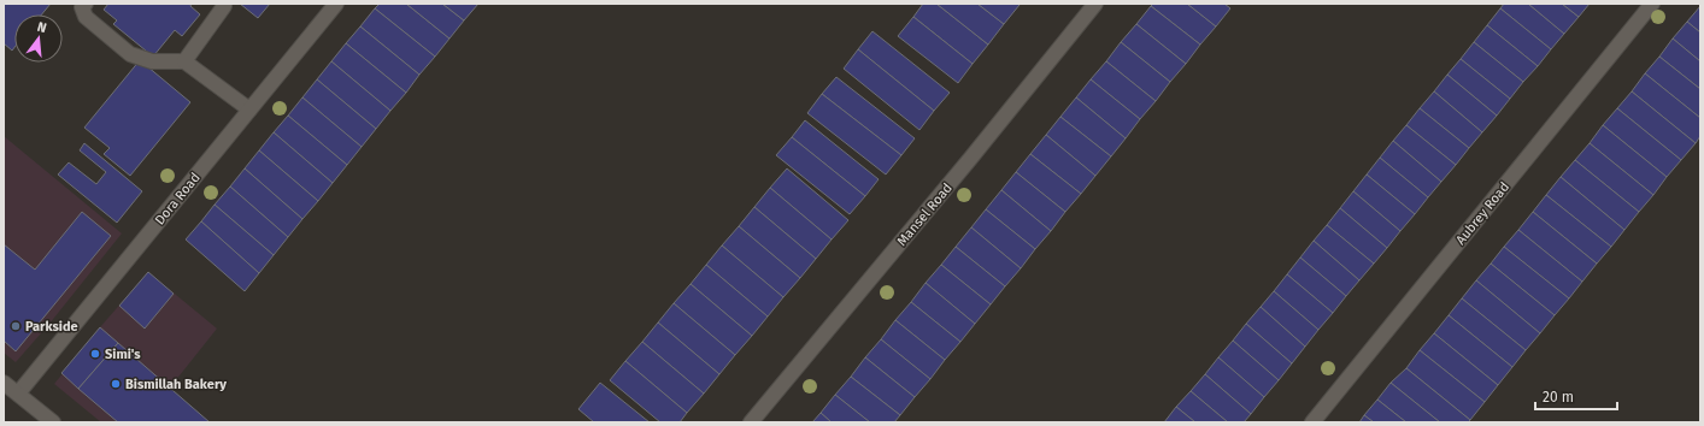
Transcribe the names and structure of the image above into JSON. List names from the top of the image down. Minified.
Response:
{"streets":{"street":["Dora Road","Aubrey Road","Mansel Road"]},"places":["Parkside","Simi's","Bismillah Bakery"],"scale_bar":"20 m","north":"top"}
